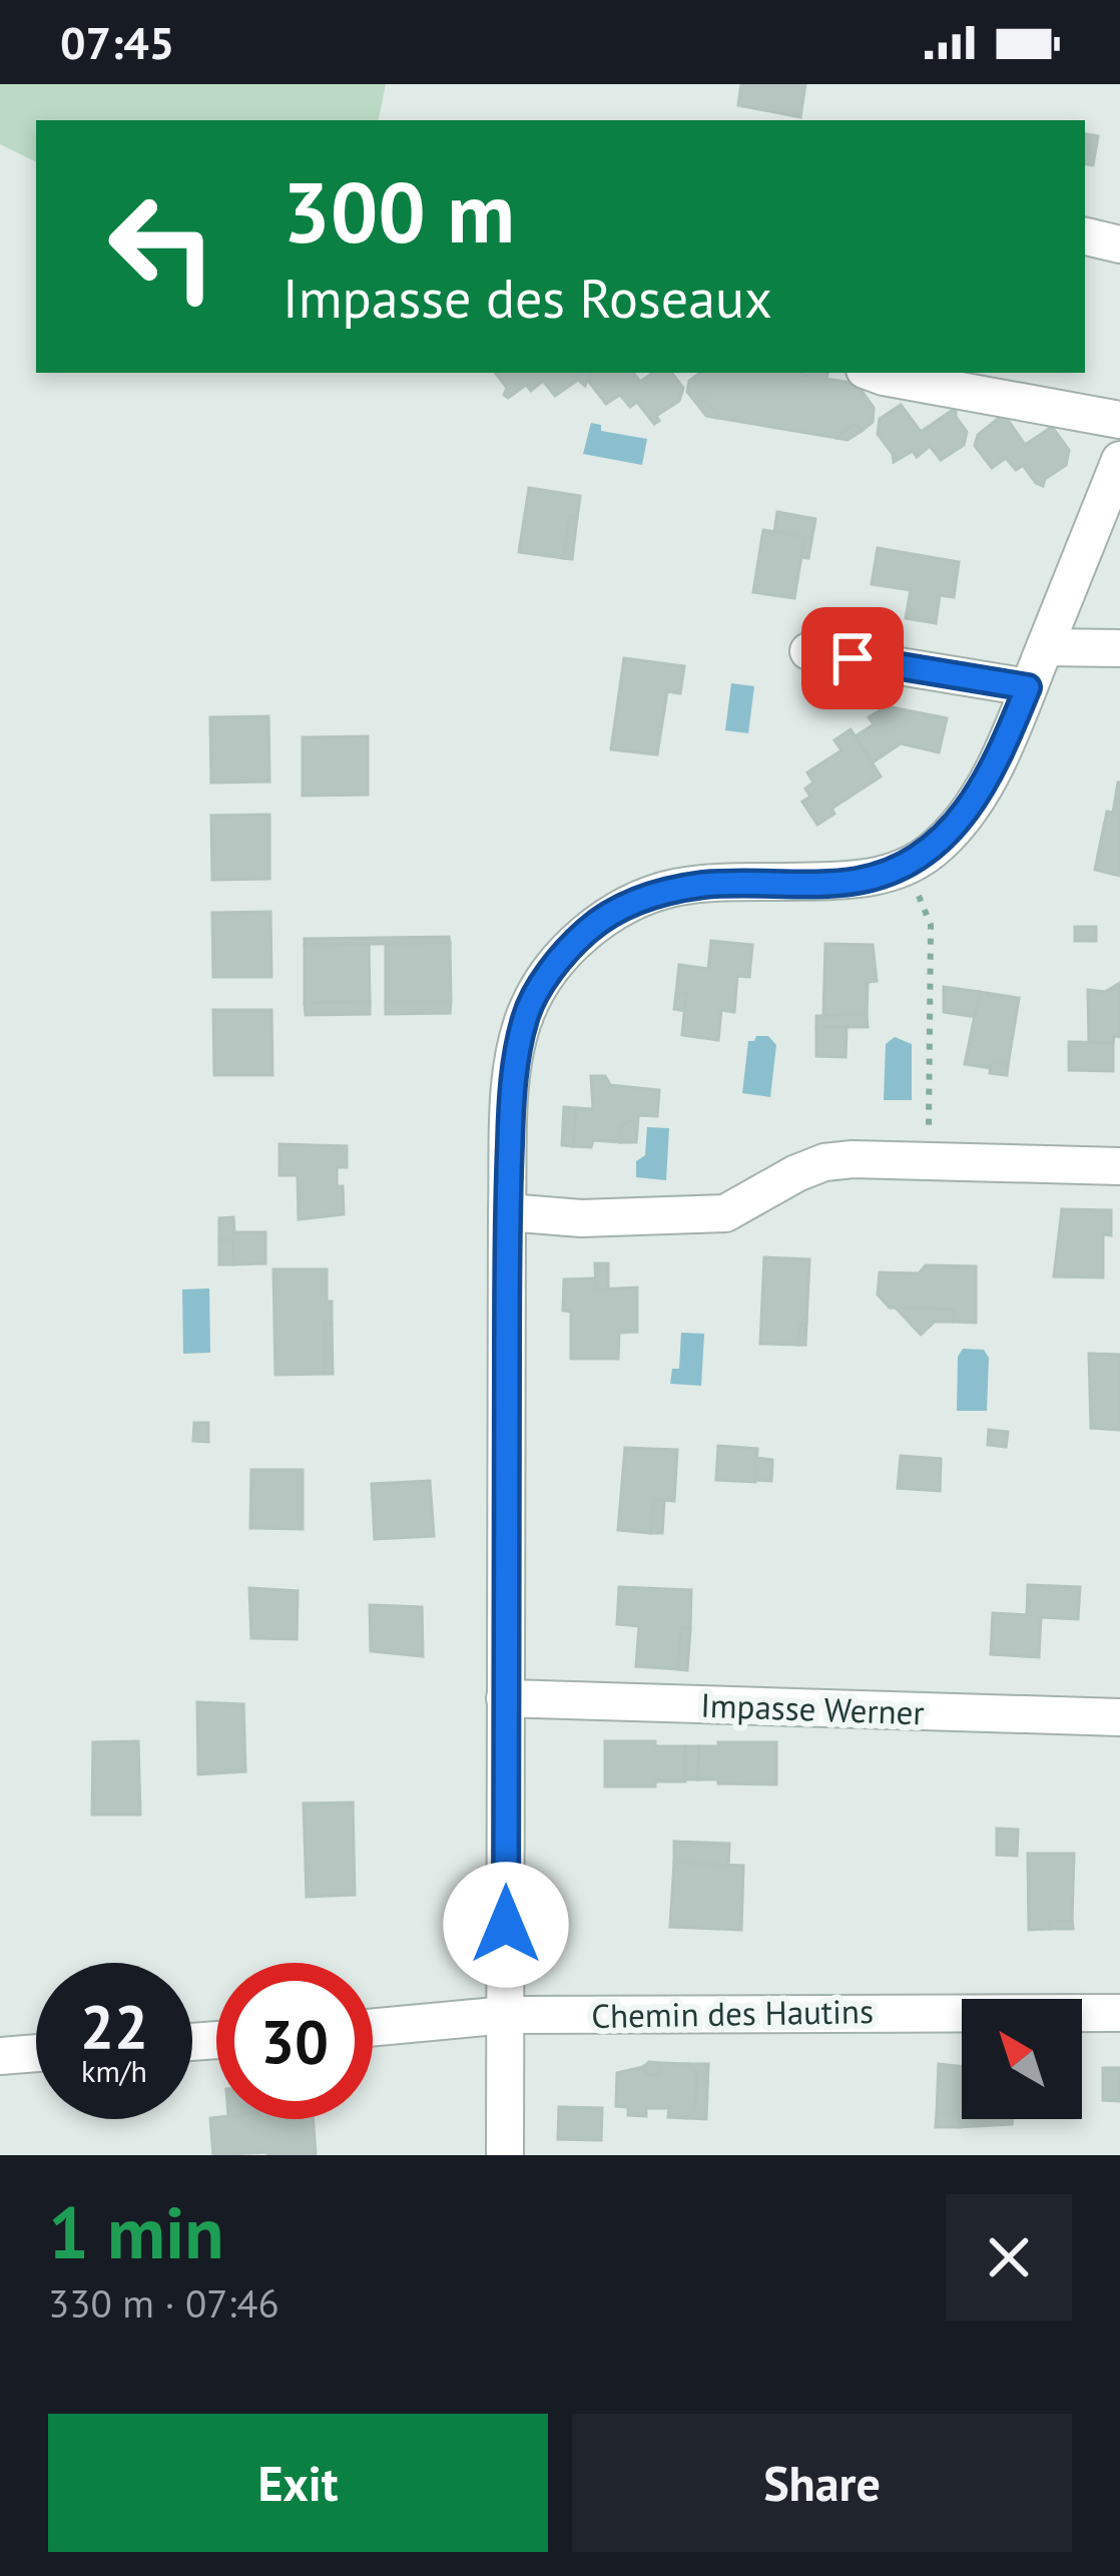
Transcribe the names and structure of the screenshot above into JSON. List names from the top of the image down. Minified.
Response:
{"streets":{"street":["Impasse Werner","Chemin des Hautins"]},"north":"top left","page":{"status":"07:45","turn":["300 m","Impasse des Roseaux"],"speed":"22 km/h","limit":"30","heading":["1 min","330 m · 07:46"],"buttons":["Exit","Share"]}}
